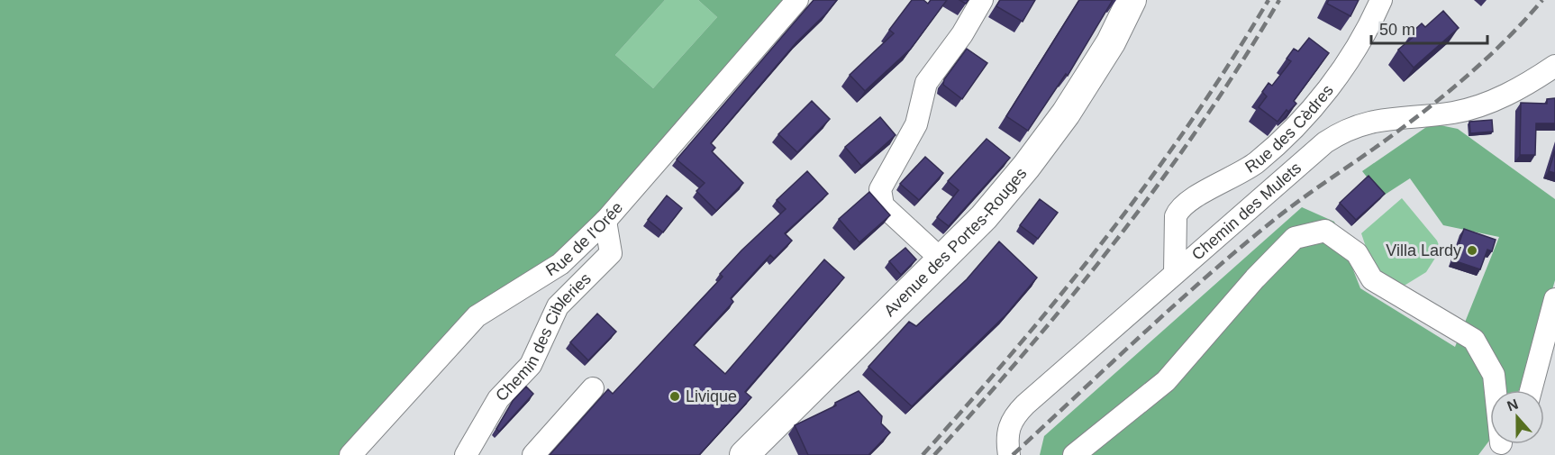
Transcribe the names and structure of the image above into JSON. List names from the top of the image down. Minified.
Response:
{"streets":{"main road":["Avenue des Portes-Rouges"],"street":["Rue des Cèdres","Chemin des Mulets","Rue de l'Orée","Chemin des Cibleries"]},"crossings":[["Rue des Cèdres","Chemin des Mulets"],["Rue de l'Orée","Chemin des Cibleries"]],"places":["Villa Lardy","Livique"],"scale_bar":"50 m","north":"top"}
